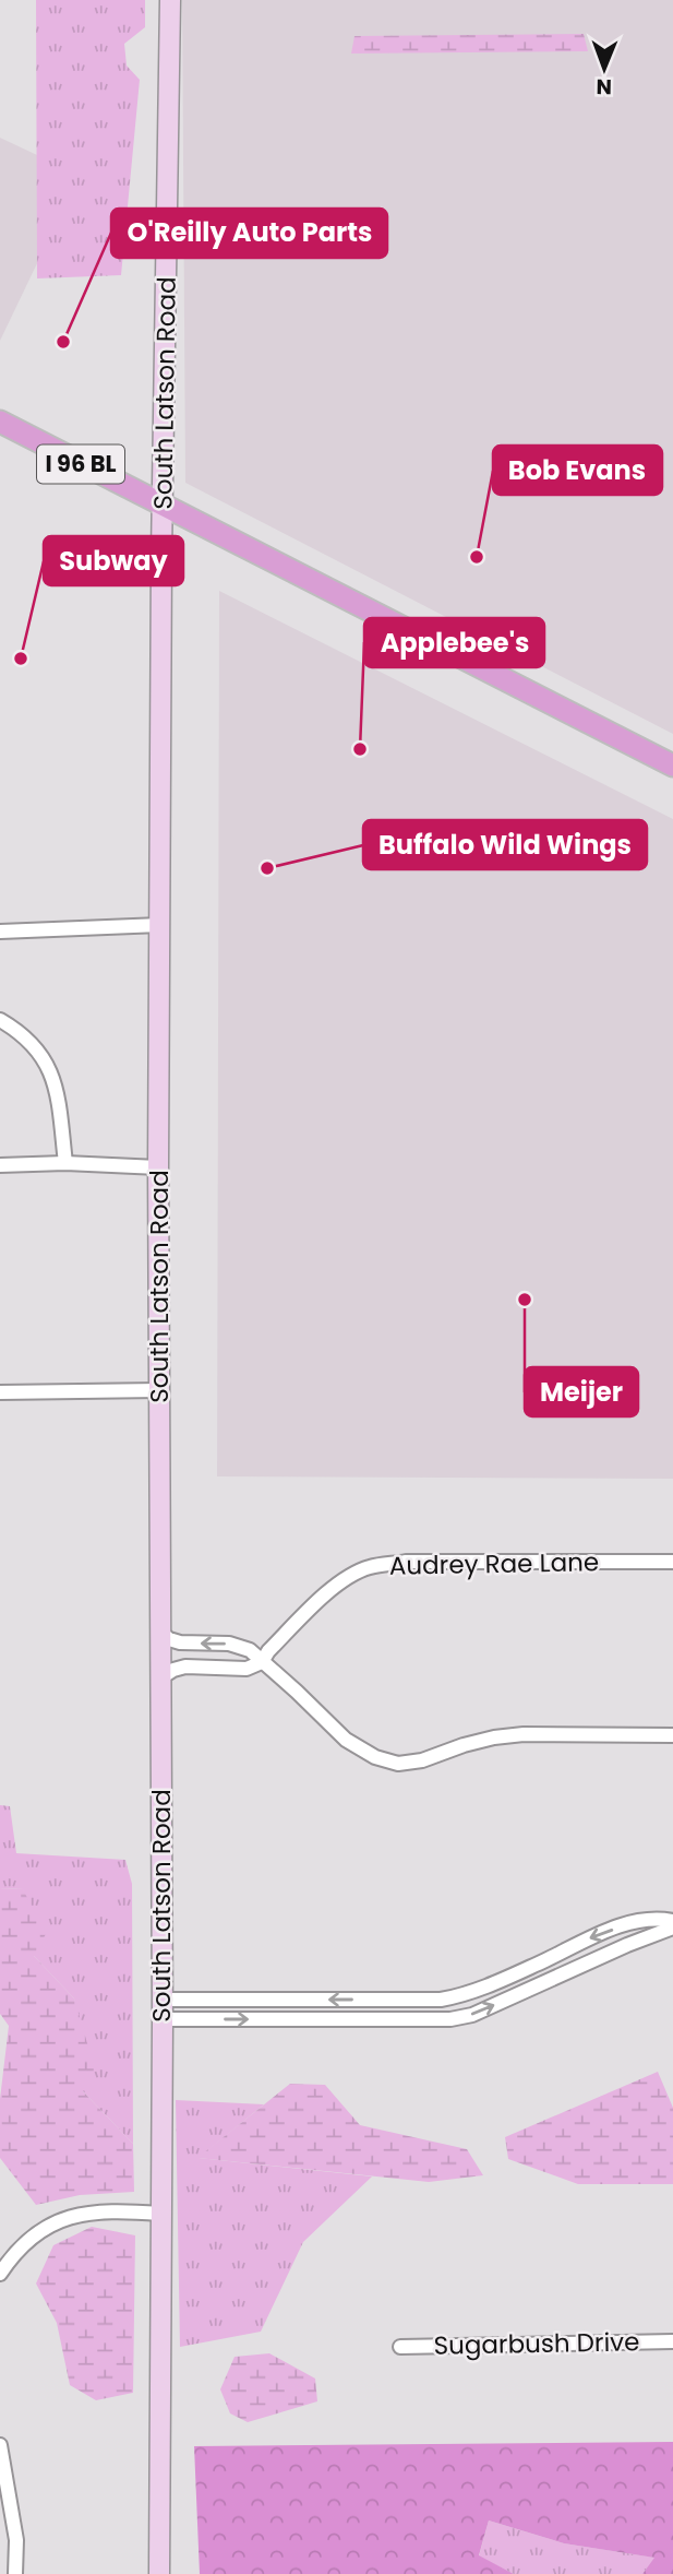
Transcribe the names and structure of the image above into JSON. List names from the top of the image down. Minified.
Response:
{"streets":{"main road":["South Latson Road","I 96 BL"],"street":["Audrey Rae Lane","Sugarbush Drive"]},"crossings":[["South Latson Road","I 96 BL"]],"places":["O'Reilly Auto Parts","Bob Evans","Subway","Applebee's","Buffalo Wild Wings","Meijer"],"north":"bottom"}
